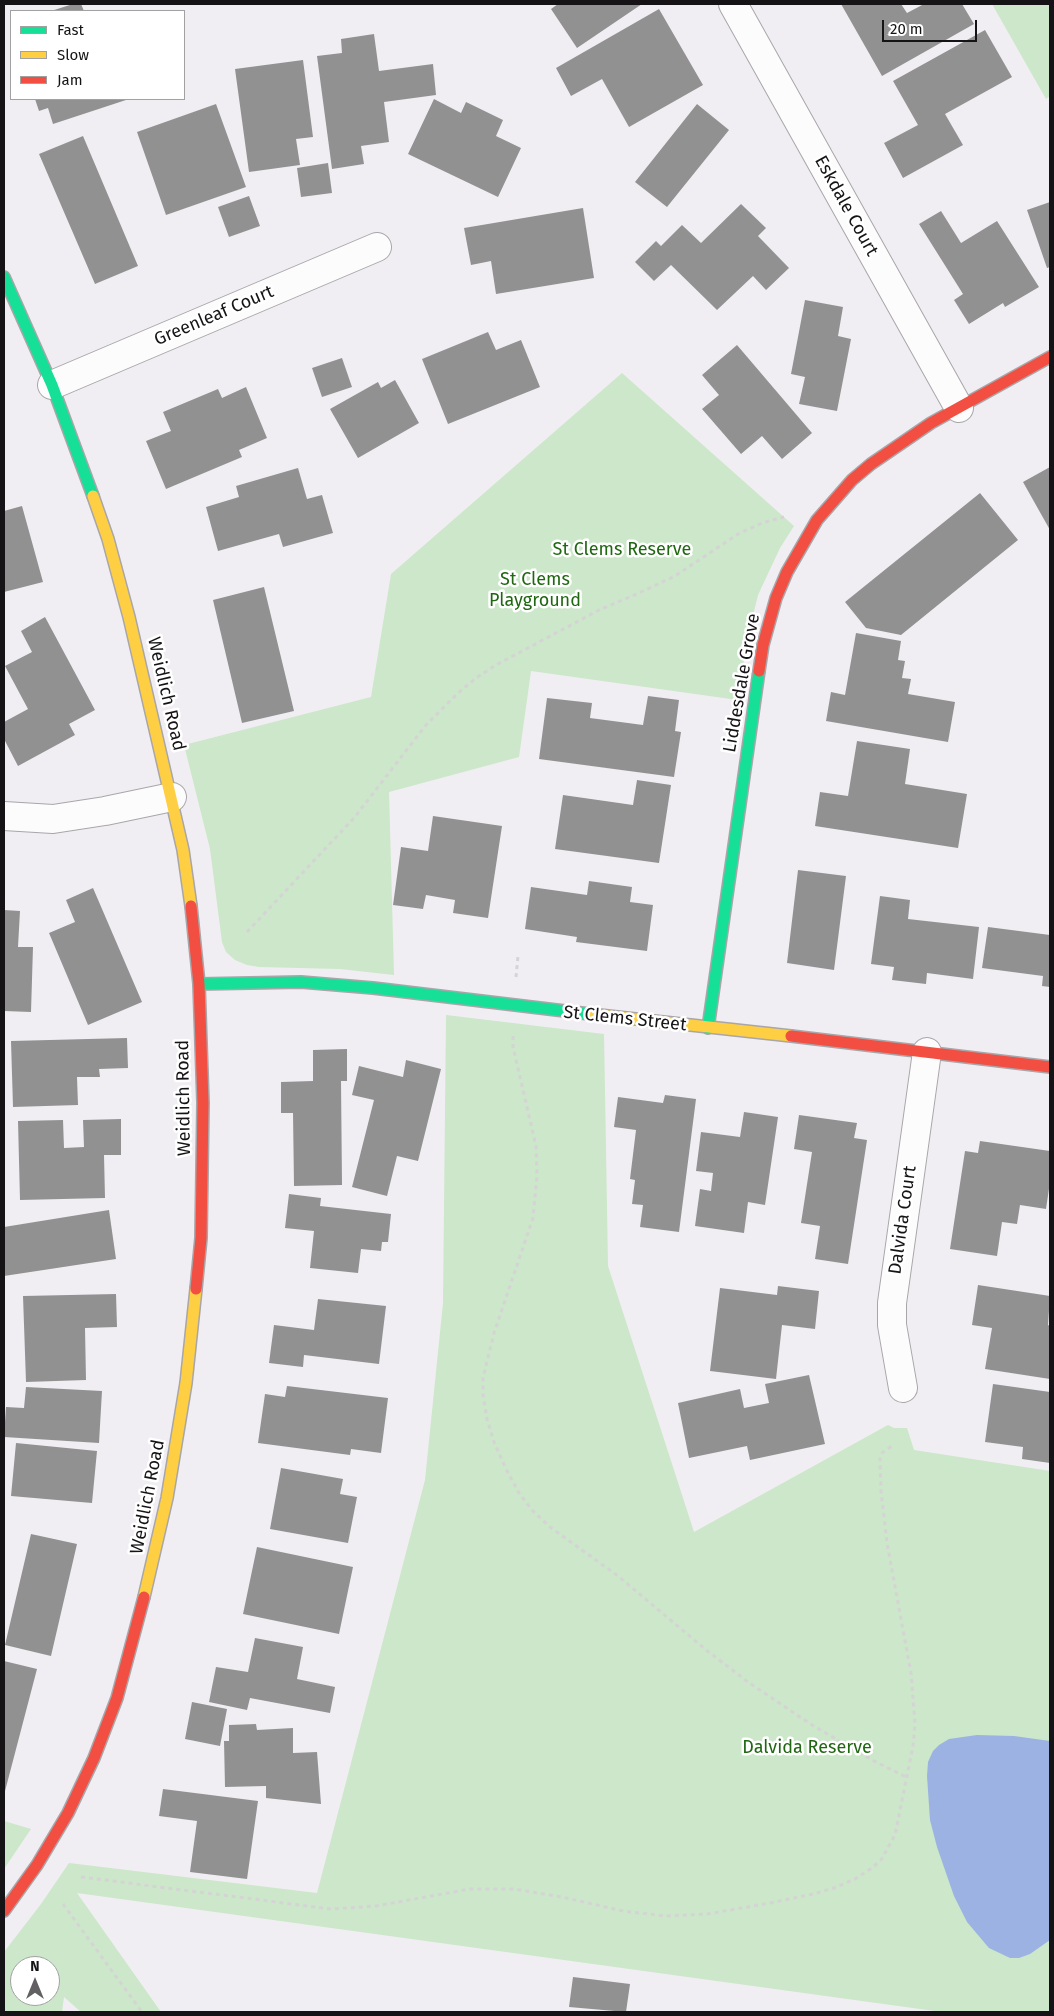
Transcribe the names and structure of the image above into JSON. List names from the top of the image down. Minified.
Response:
{"streets":{"street":["Eskdale Court","Greenleaf Court","Liddesdale Grove","Weidlich Road","St Clems Street","Dalvida Court"]},"crossings":[["Eskdale Court","Liddesdale Grove"],["Greenleaf Court","Weidlich Road"],["Liddesdale Grove","St Clems Street"],["Weidlich Road","St Clems Street"],["St Clems Street","Dalvida Court"]],"parks":["St Clems Reserve","St Clems Playground","Dalvida Reserve"],"legend":["Fast","Slow","Jam"],"scale_bar":"20 m","north":"top"}
